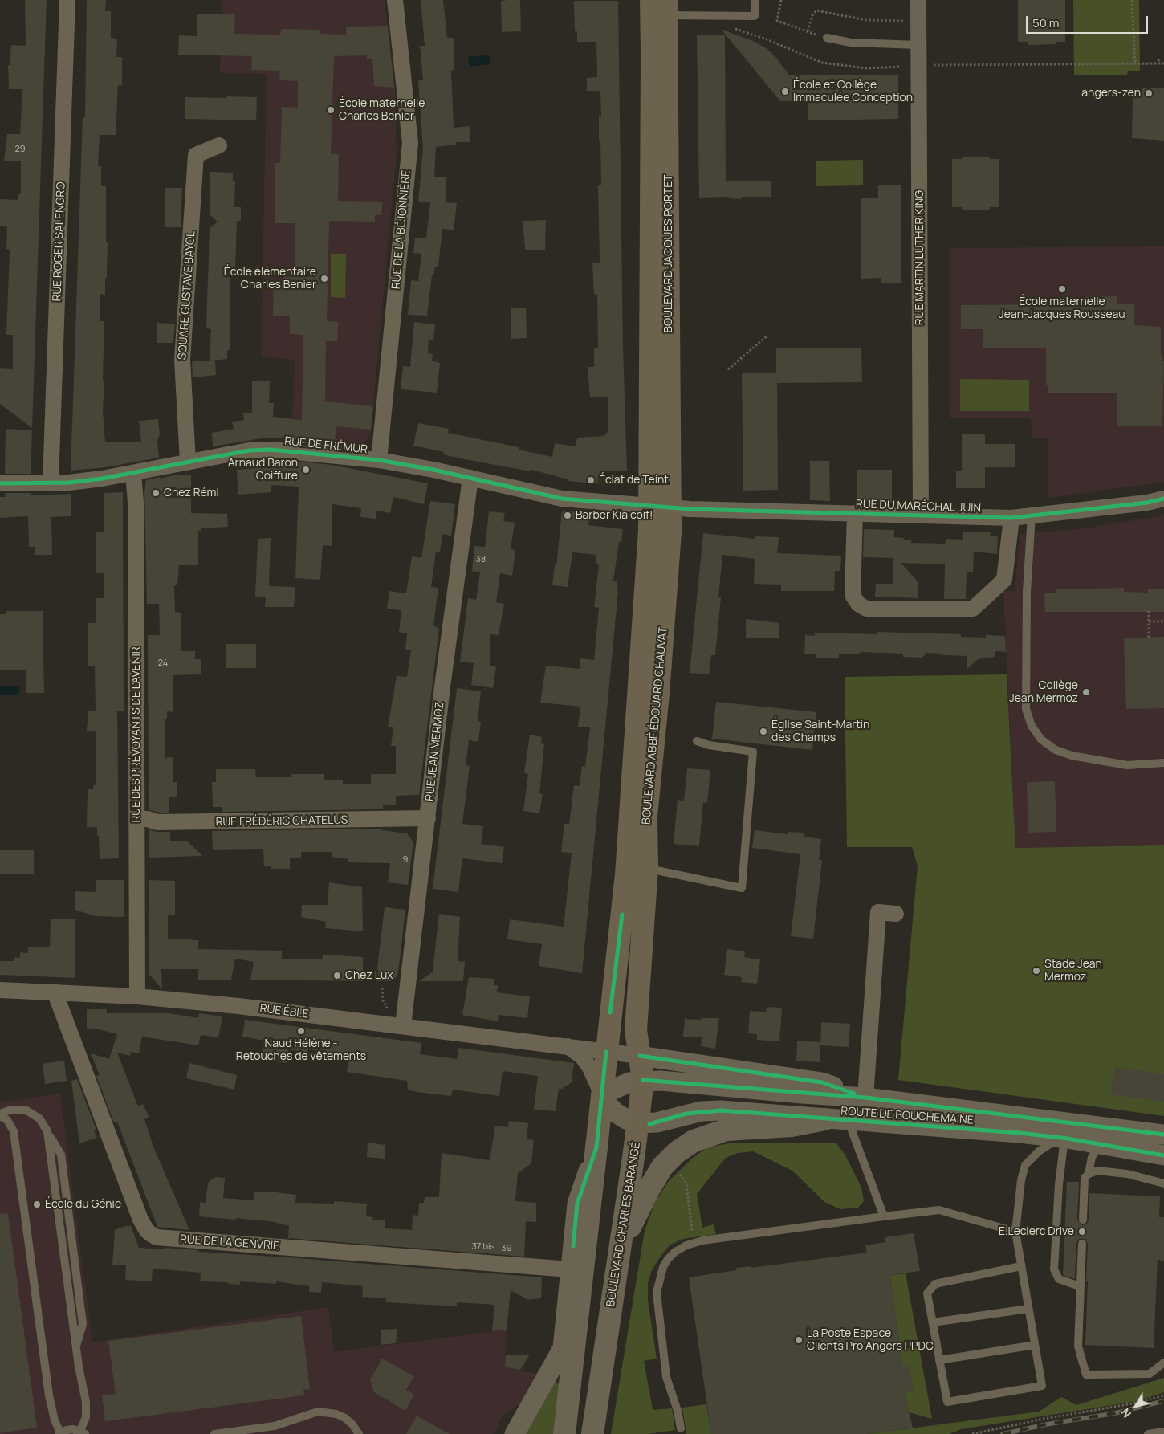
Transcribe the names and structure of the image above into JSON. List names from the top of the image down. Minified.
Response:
{"streets":{"highway":["BOULEVARD CHARLES BARANGÉ"],"main road":["BOULEVARD JACQUES PORTET","BOULEVARD ABBÉ ÉDOUARD CHAUVAT"],"street":["RUE DE LA BÉJONNIÈRE","RUE ROGER SALENGRO","RUE MARTIN LUTHER KING","SQUARE GUSTAVE BAYOL","RUE DE FRÉMUR","RUE DU MARÉCHAL JUIN","RUE DES PRÉVOYANTS DE L'AVENIR","RUE JEAN MERMOZ","RUE FRÉDÉRIC CHATELUS","RUE ÉBLÉ","ROUTE DE BOUCHEMAINE","RUE DE LA GENVRIE"]},"crossings":[["RUE DE LA BÉJONNIÈRE","RUE DE FRÉMUR"],["RUE ROGER SALENGRO","RUE DE FRÉMUR"],["BOULEVARD JACQUES PORTET","RUE DE FRÉMUR"],["BOULEVARD JACQUES PORTET","RUE DU MARÉCHAL JUIN"],["BOULEVARD JACQUES PORTET","BOULEVARD ABBÉ ÉDOUARD CHAUVAT"],["RUE MARTIN LUTHER KING","RUE DU MARÉCHAL JUIN"],["SQUARE GUSTAVE BAYOL","RUE DE FRÉMUR"],["RUE DE FRÉMUR","RUE DU MARÉCHAL JUIN"],["RUE DE FRÉMUR","BOULEVARD ABBÉ ÉDOUARD CHAUVAT"],["RUE DE FRÉMUR","RUE DES PRÉVOYANTS DE L'AVENIR"],["RUE DE FRÉMUR","RUE JEAN MERMOZ"],["RUE DU MARÉCHAL JUIN","BOULEVARD ABBÉ ÉDOUARD CHAUVAT"],["BOULEVARD ABBÉ ÉDOUARD CHAUVAT","RUE ÉBLÉ"],["BOULEVARD ABBÉ ÉDOUARD CHAUVAT","BOULEVARD CHARLES BARANGÉ"],["RUE DES PRÉVOYANTS DE L'AVENIR","RUE FRÉDÉRIC CHATELUS"],["RUE DES PRÉVOYANTS DE L'AVENIR","RUE ÉBLÉ"],["RUE JEAN MERMOZ","RUE FRÉDÉRIC CHATELUS"],["RUE JEAN MERMOZ","RUE ÉBLÉ"],["RUE ÉBLÉ","ROUTE DE BOUCHEMAINE"],["RUE ÉBLÉ","BOULEVARD CHARLES BARANGÉ"],["RUE ÉBLÉ","RUE DE LA GENVRIE"],["ROUTE DE BOUCHEMAINE","BOULEVARD CHARLES BARANGÉ"]],"places":["École et Collège Immaculée Conception","angers-zen","École maternelle Charles Benier","École élémentaire Charles Benier","École maternelle Jean-Jacques Rousseau","Arnaud Baron Coiffure","Éclat de Teint","Chez Rémi","Barber Kia coif!","Collège Jean Mermoz","Église Saint-Martin des Champs","Stade Jean Mermoz","Chez Lux","Naud Hélène - Retouches de vêtements","École du Génie","E.Leclerc Drive","La Poste Espace Clients Pro Angers PPDC"],"house_numbers":["29","38","24","9","37 bis","39"],"scale_bar":"50 m","north":"bottom left"}
